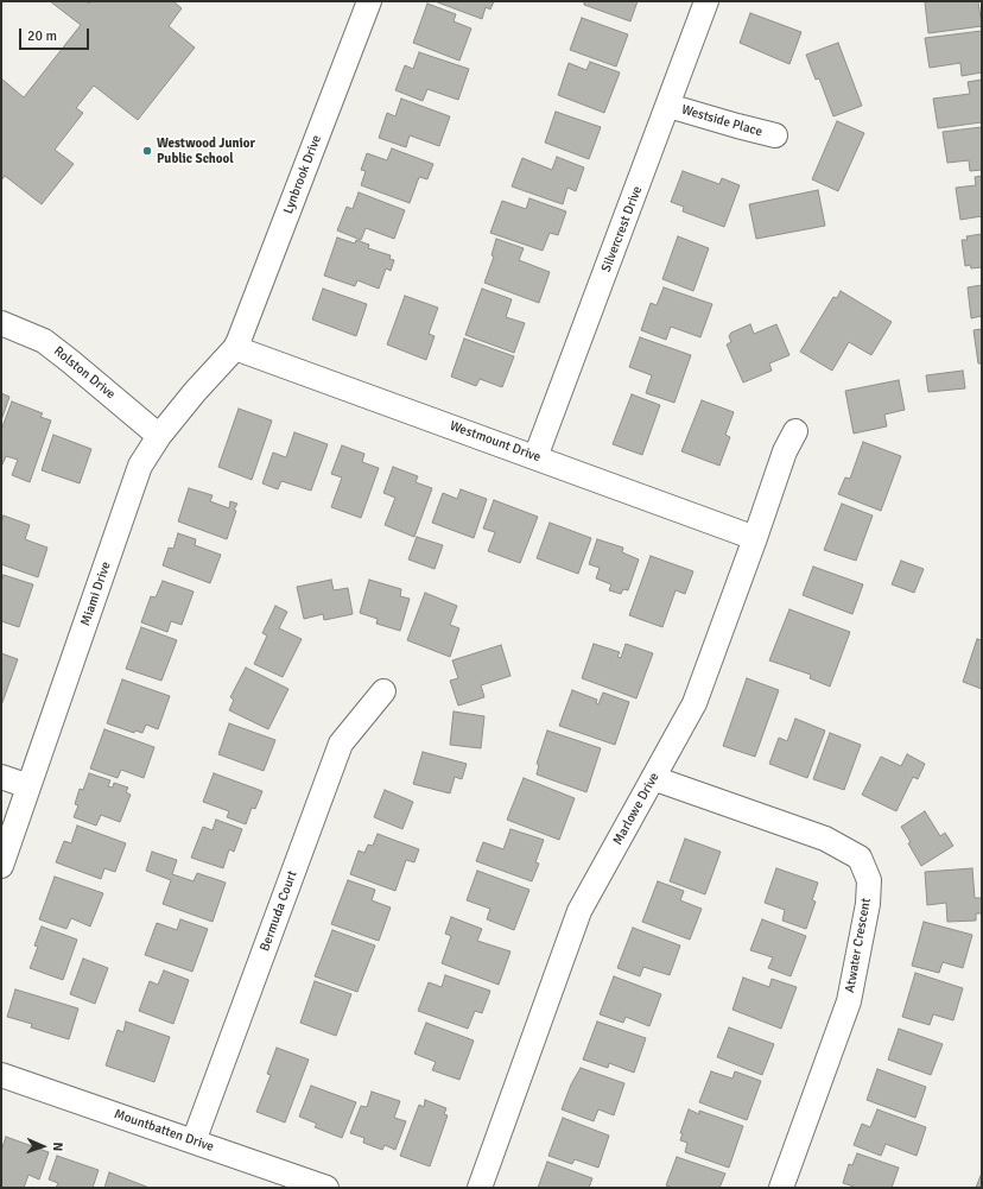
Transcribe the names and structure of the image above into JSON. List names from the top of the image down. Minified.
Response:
{"streets":{"street":["Westside Place","Lynbrook Drive","Silvercrest Drive","Rolston Drive","Westmount Drive","Miami Drive","Marlowe Drive","Bermuda Court","Atwater Crescent","Mountbatten Drive"]},"crossings":[["Westside Place","Silvercrest Drive"],["Lynbrook Drive","Westmount Drive"],["Lynbrook Drive","Miami Drive"],["Silvercrest Drive","Westmount Drive"],["Rolston Drive","Miami Drive"],["Westmount Drive","Miami Drive"],["Westmount Drive","Marlowe Drive"],["Marlowe Drive","Atwater Crescent"],["Bermuda Court","Mountbatten Drive"]],"places":["Westwood Junior Public School"],"scale_bar":"20 m","north":"right"}
